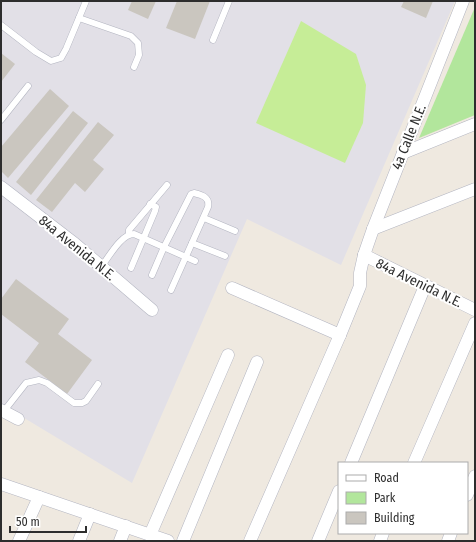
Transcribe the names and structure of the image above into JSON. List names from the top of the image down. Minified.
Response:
{"streets":{"street":["4a Calle N.E.","84a Avenida N.E."]},"crossings":[["4a Calle N.E.","84a Avenida N.E."]],"legend":["Road","Park","Building"],"scale_bar":"50 m"}
